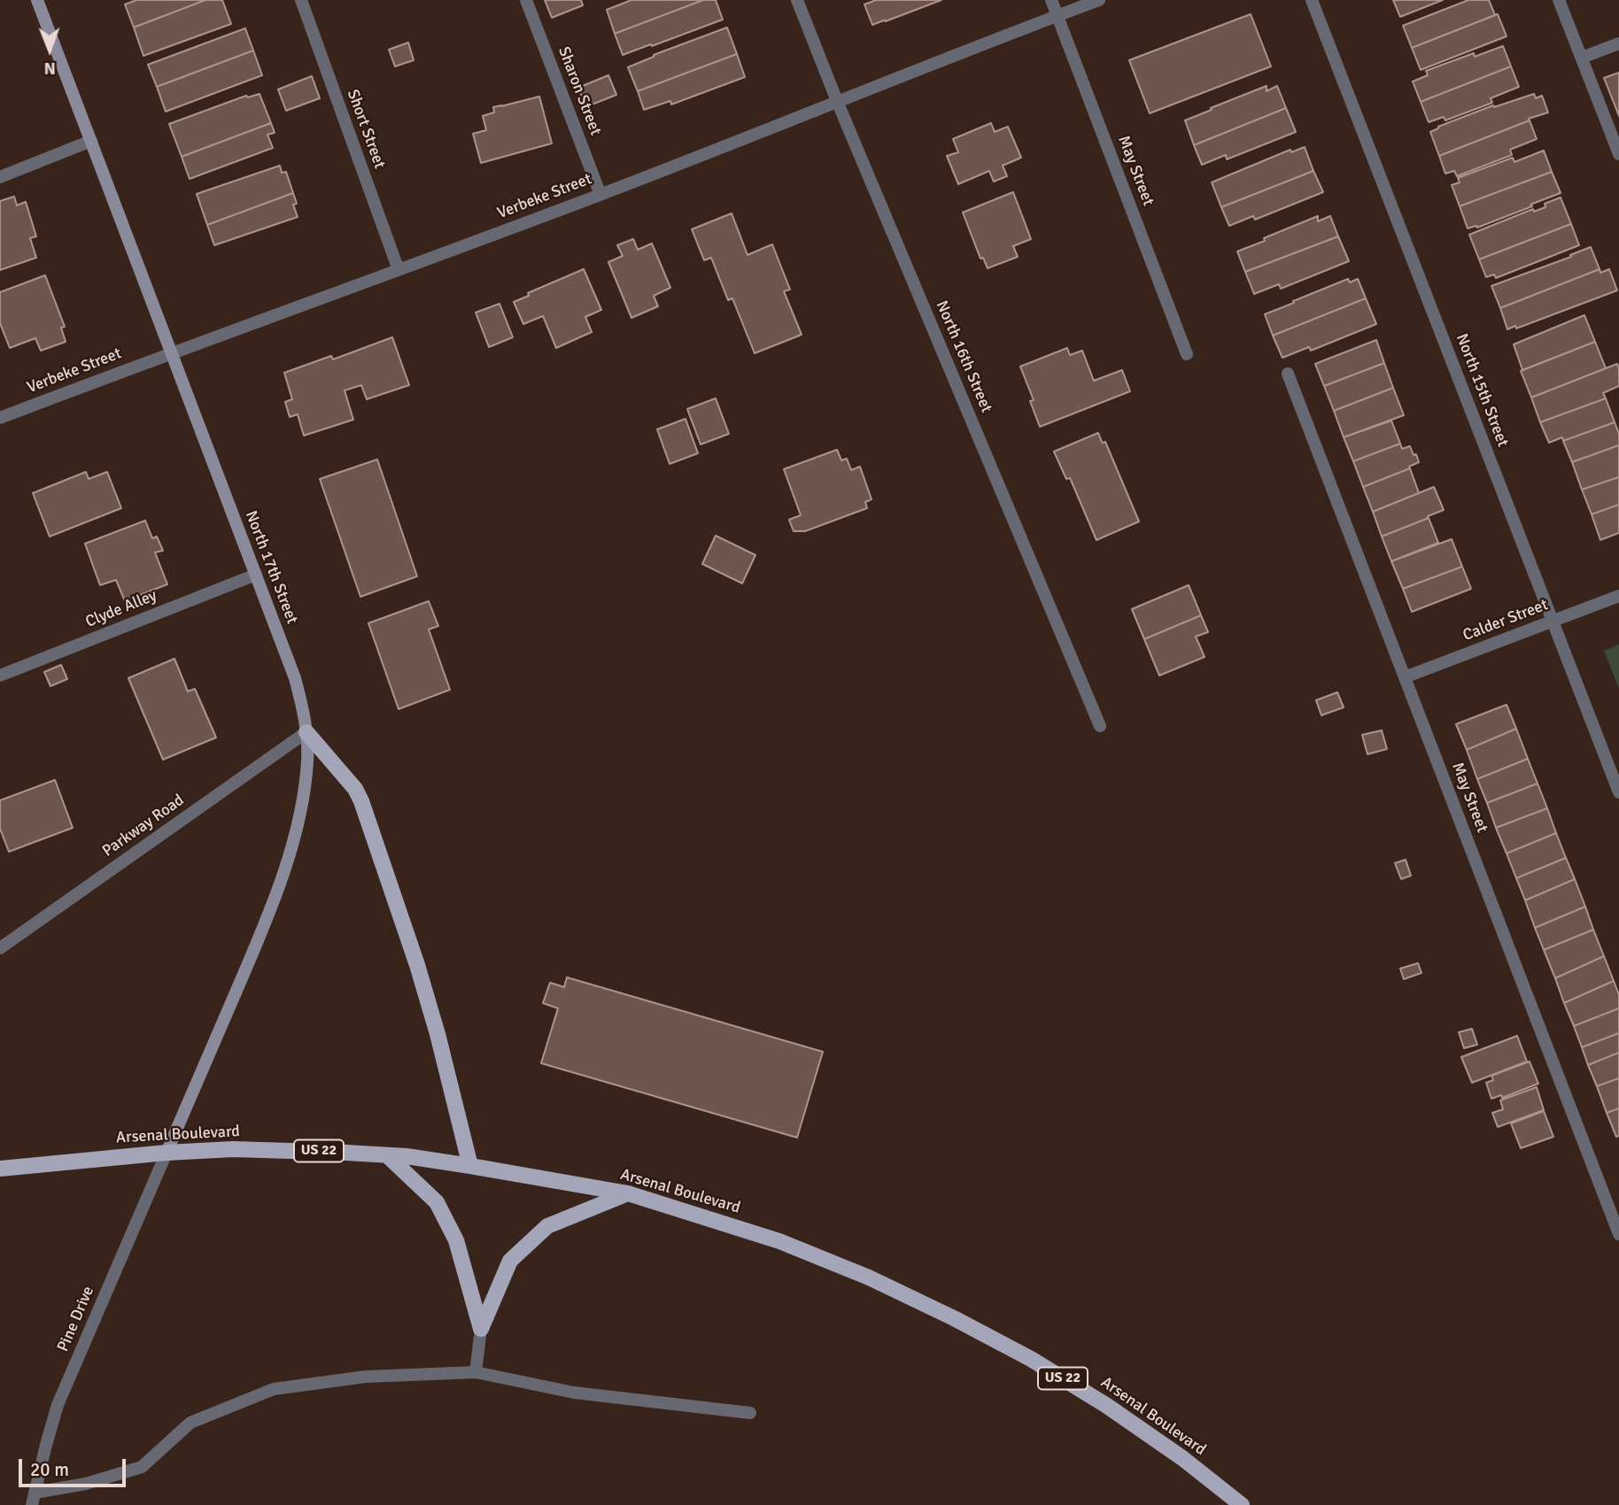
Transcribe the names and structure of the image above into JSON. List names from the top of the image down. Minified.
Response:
{"streets":{"main road":["North 17th Street","Arsenal Boulevard","US 22"],"street":["Sharon Street","Short Street","May Street","Verbeke Street","North 16th Street","North 15th Street","Clyde Alley","Calder Street","Parkway Road","Pine Drive"]},"crossings":[["Sharon Street","Verbeke Street"],["Short Street","Verbeke Street"],["May Street","Verbeke Street"],["May Street","Calder Street"],["Verbeke Street","North 16th Street"],["Verbeke Street","North 17th Street"],["North 15th Street","Calder Street"],["North 17th Street","Clyde Alley"],["North 17th Street","Parkway Road"],["North 17th Street","Arsenal Boulevard"],["North 17th Street","Pine Drive"],["Arsenal Boulevard","Pine Drive"]],"scale_bar":"20 m","north":"bottom"}
